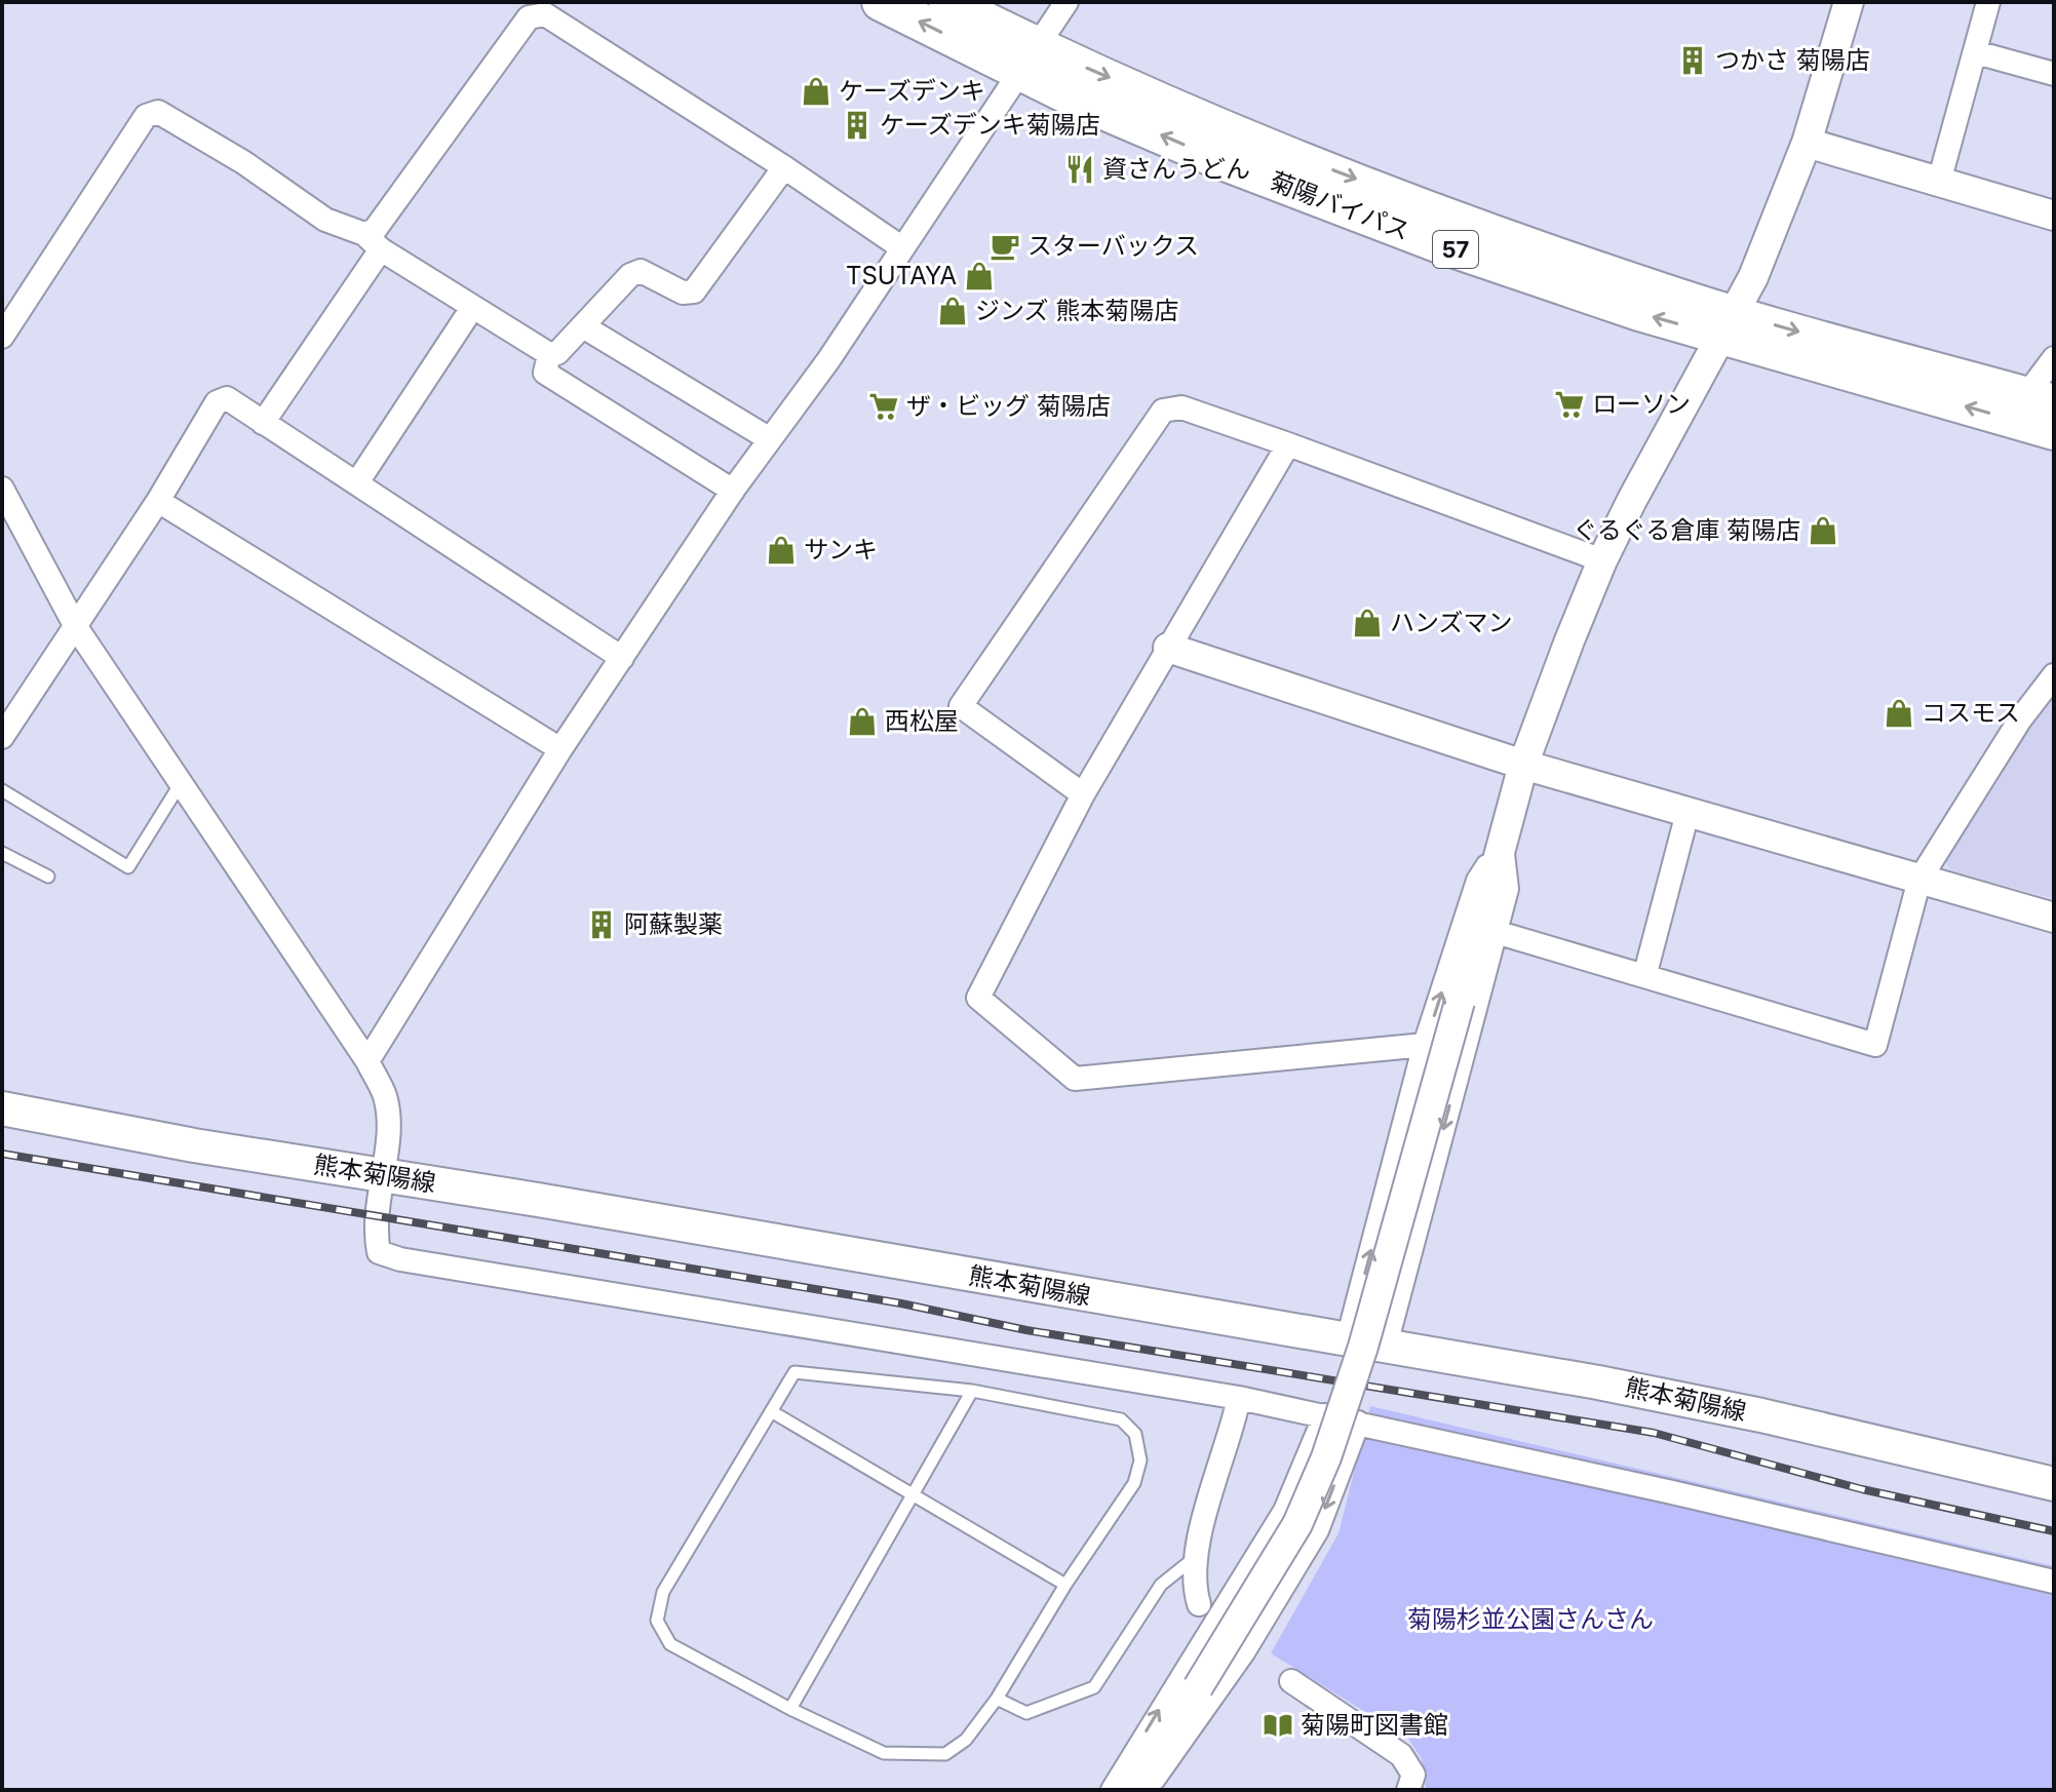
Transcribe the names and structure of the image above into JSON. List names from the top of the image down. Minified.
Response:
{"streets":{"highway":["菊陽バイパス","57"],"main road":["熊本菊陽線"]},"parks":["菊陽杉並公園さんさん"],"places":{"building":["つかさ 菊陽店","ケーズデンキ菊陽店","阿蘇製薬"],"shop":["ケーズデンキ","TSUTAYA","ジンズ 熊本菊陽店","ぐるぐる倉庫 菊陽店","サンキ","ハンズマン","コスモス","西松屋"],"restaurant":["資さんうどん"],"cafe":["スターバックス"],"supermarket":["ローソン","ザ・ビッグ 菊陽店"],"library":["菊陽町図書館"]}}
